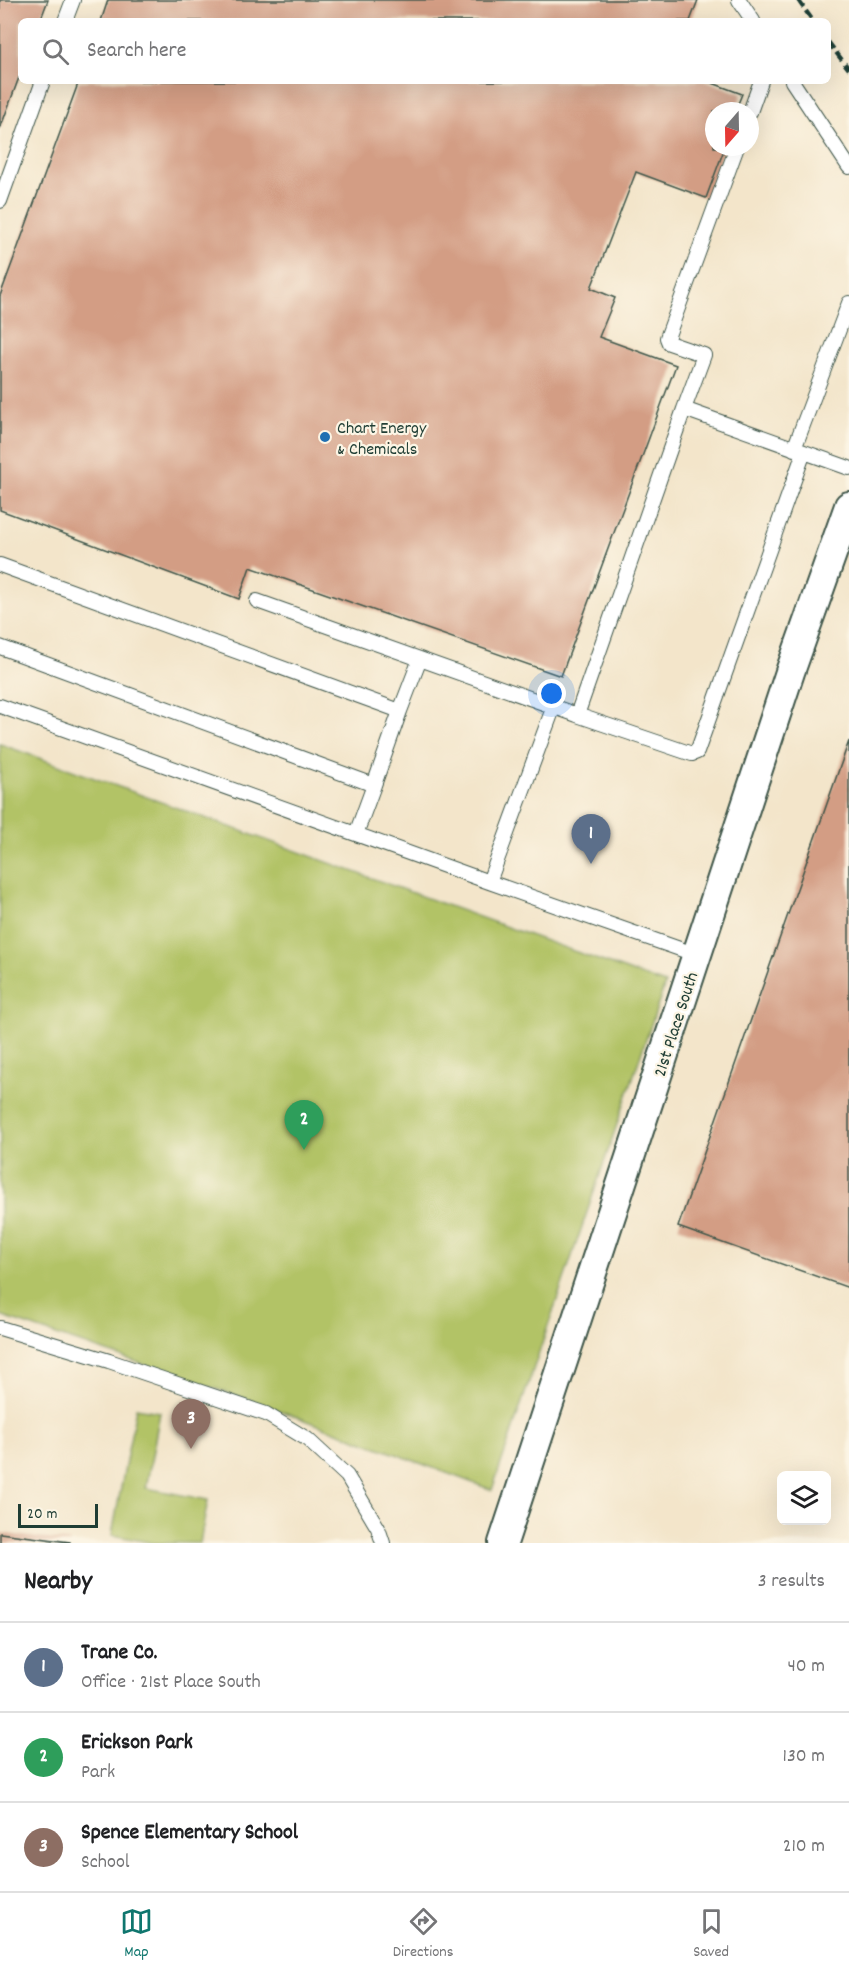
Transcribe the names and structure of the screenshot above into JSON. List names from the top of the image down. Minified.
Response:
{"streets":{"street":["21st Place South"]},"places":["Chart Energy & Chemicals"],"scale_bar":"20 m","north":"bottom","page":{"search":"Search here","pins":["1","2","3"],"scale":"20 m","heading":["Nearby","3 results"],"list":[{"mark":"1","name":"Trane Co.","note":"Office · 21st Place South","value":"40 m"},{"mark":"2","name":"Erickson Park","note":"Park","value":"130 m"},{"mark":"3","name":"Spence Elementary School","note":"School","value":"210 m"}],"nav":["Map","Directions","Saved"]}}
